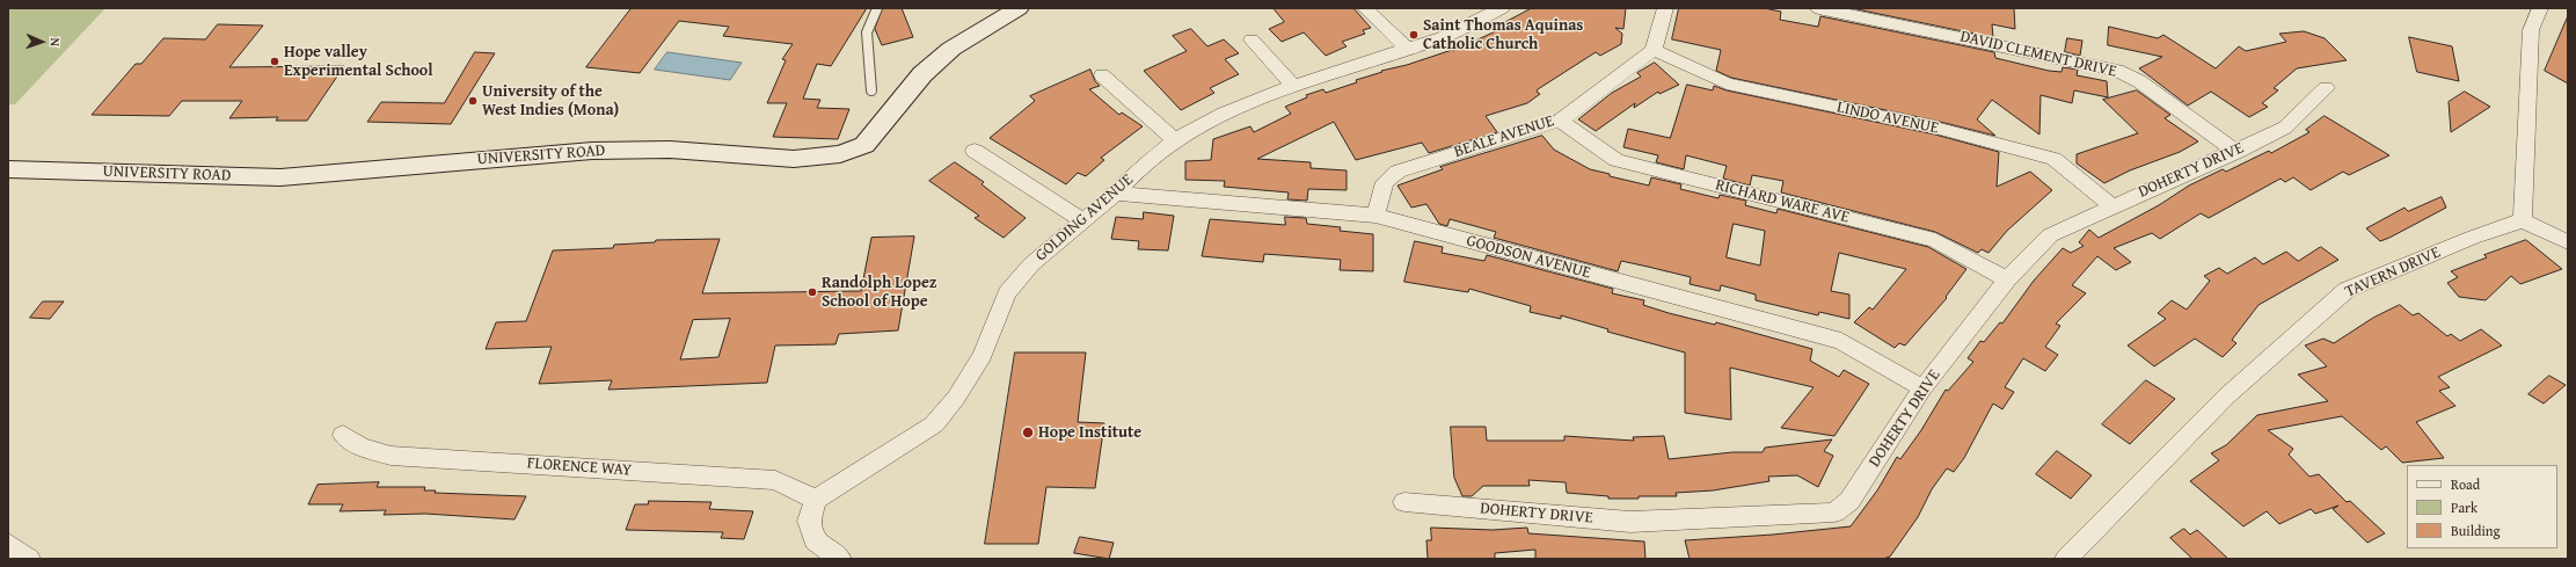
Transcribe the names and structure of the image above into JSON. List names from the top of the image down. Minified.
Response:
{"streets":{"street":["DAVID CLEMENT DRIVE","LINDO AVENUE","BEALE AVENUE","UNIVERSITY ROAD","DOHERTY DRIVE","RICHARD WARE AVE","GOLDING AVENUE","GOODSON AVENUE","TAVERN DRIVE","FLORENCE WAY"]},"crossings":[["DAVID CLEMENT DRIVE","DOHERTY DRIVE"],["LINDO AVENUE","BEALE AVENUE"],["LINDO AVENUE","DOHERTY DRIVE"],["BEALE AVENUE","RICHARD WARE AVE"],["BEALE AVENUE","GOODSON AVENUE"],["DOHERTY DRIVE","RICHARD WARE AVE"],["DOHERTY DRIVE","GOODSON AVENUE"],["GOLDING AVENUE","GOODSON AVENUE"],["GOLDING AVENUE","FLORENCE WAY"]],"places":["Saint Thomas Aquinas Catholic Church","Hope valley Experimental School","University of the West Indies (Mona)","Randolph Lopez School of Hope","Hope Institute"],"legend":["Road","Park","Building"],"north":"right"}
